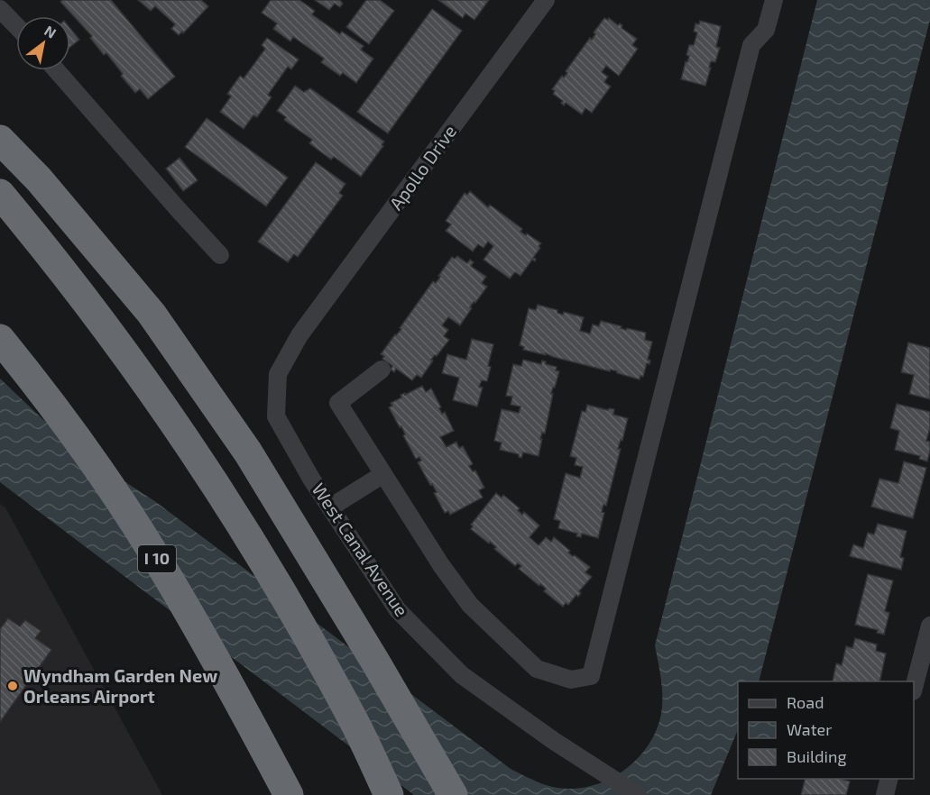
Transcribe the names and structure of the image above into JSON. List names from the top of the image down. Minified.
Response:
{"streets":{"highway":["I 10"],"street":["Apollo Drive","West Canal Avenue"]},"crossings":[["Apollo Drive","West Canal Avenue"]],"places":["Wyndham Garden New Orleans Airport"],"legend":["Road","Water","Building"],"north":"top right"}
